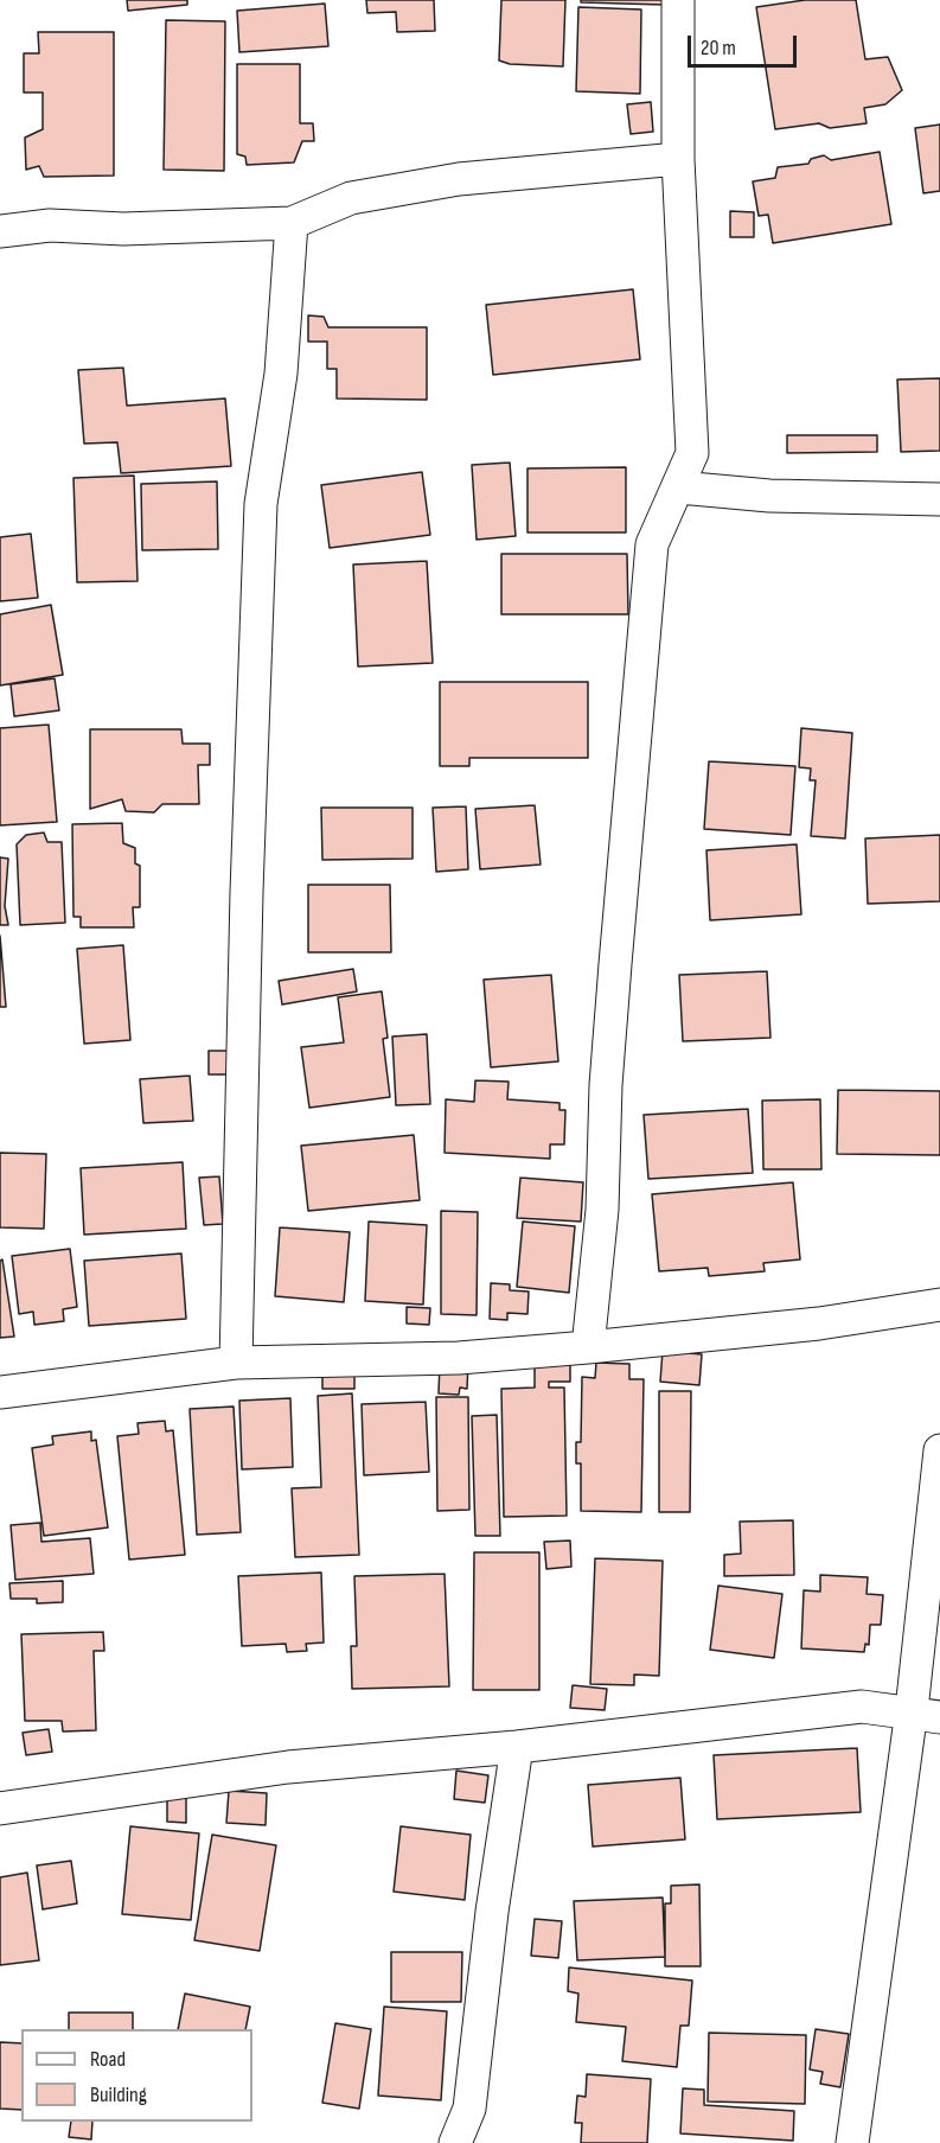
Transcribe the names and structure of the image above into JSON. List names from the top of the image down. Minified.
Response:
{"legend":["Road","Building"],"scale_bar":"20 m"}
